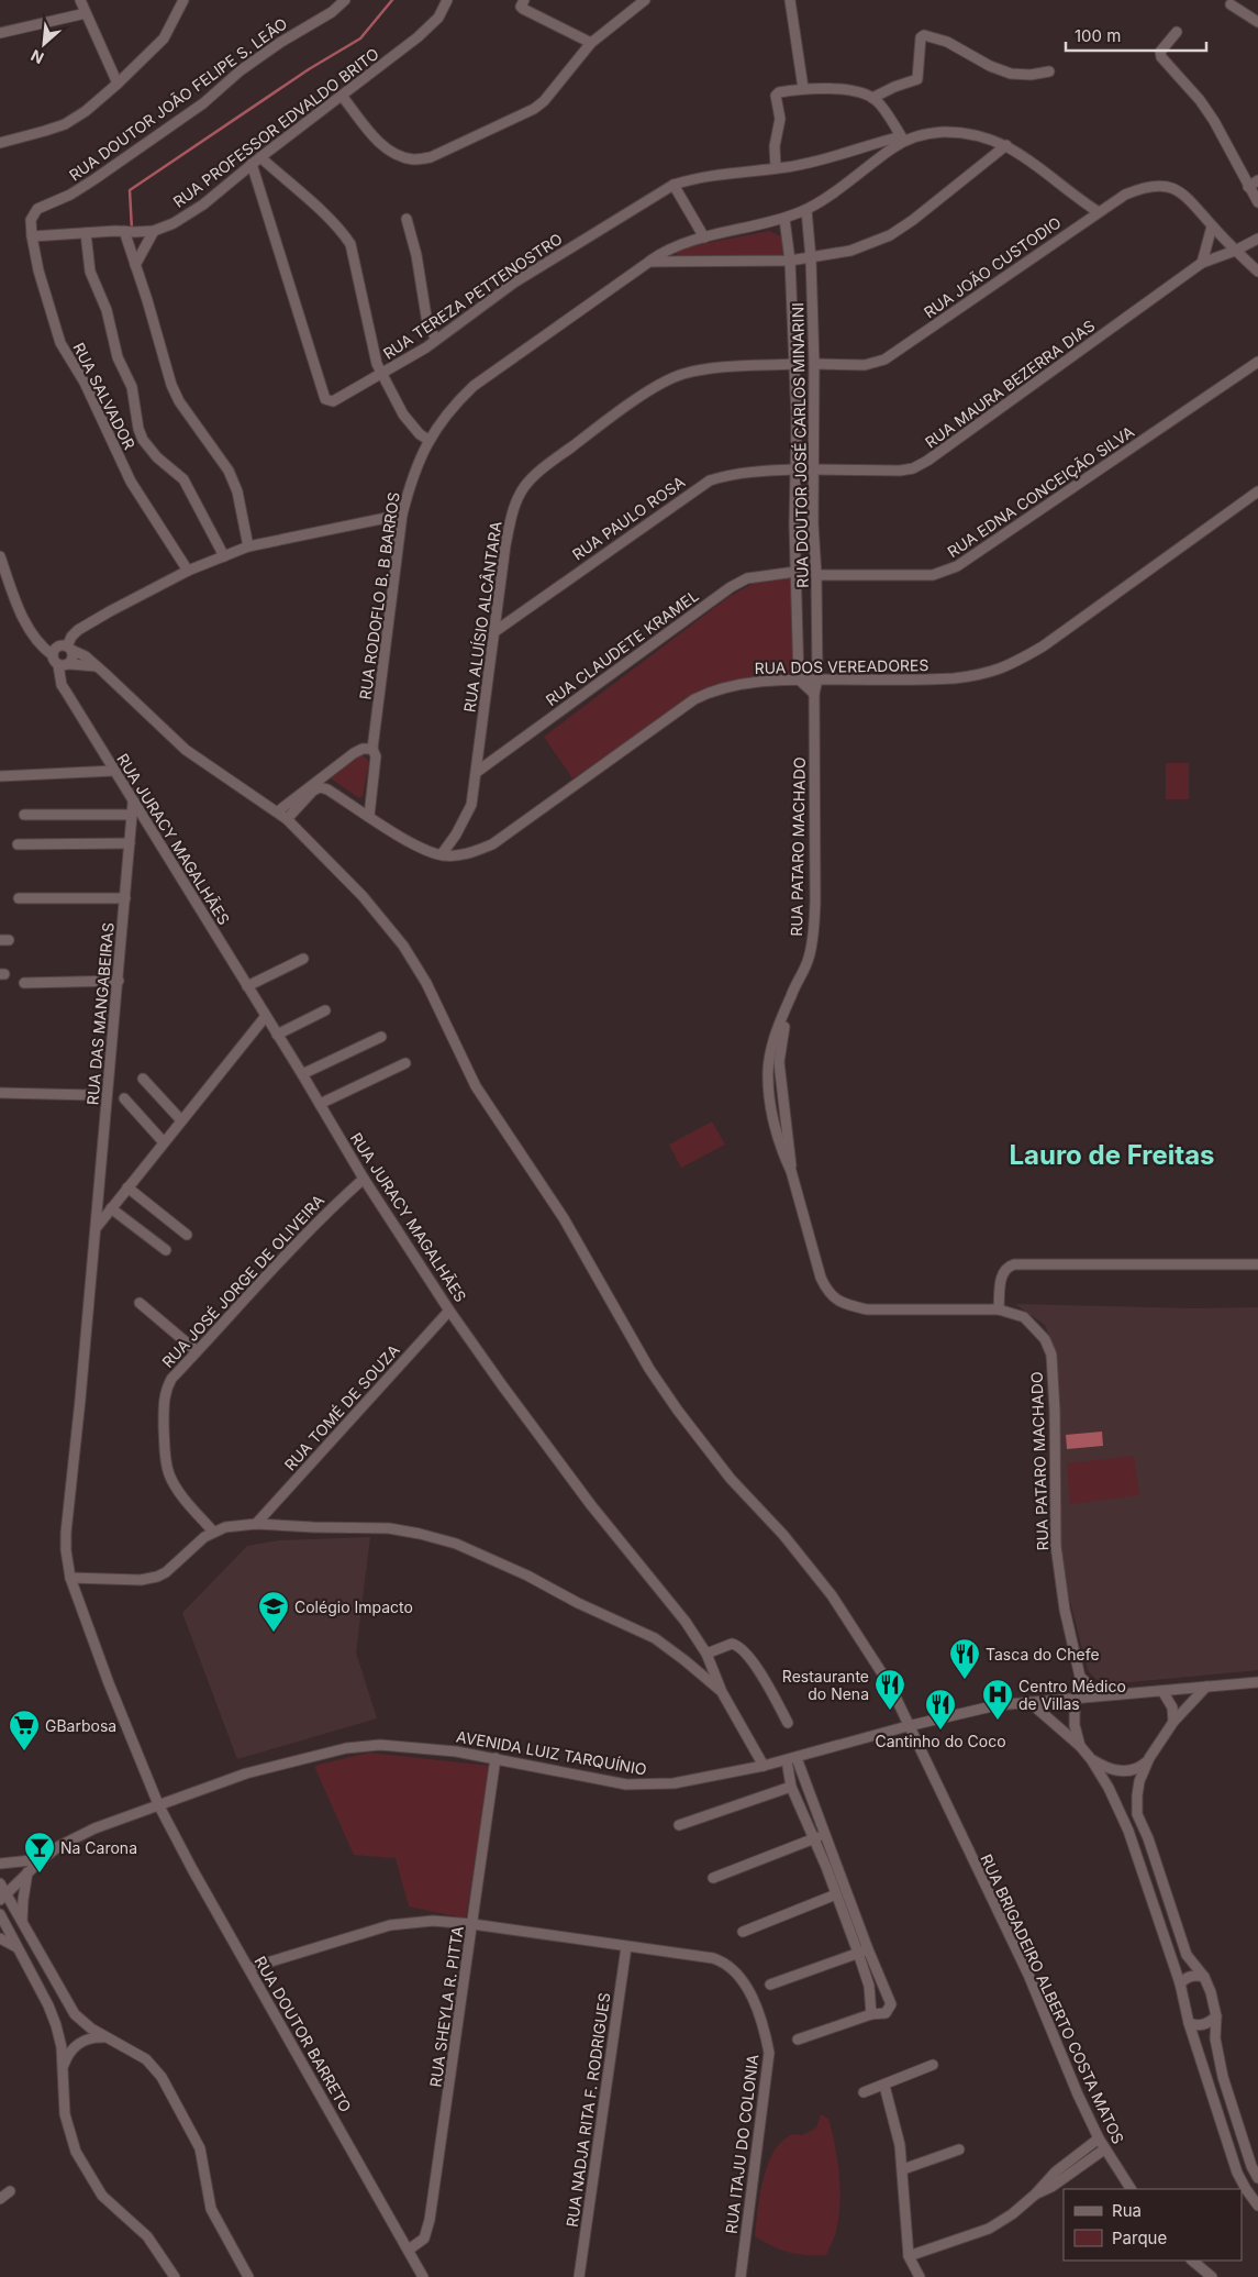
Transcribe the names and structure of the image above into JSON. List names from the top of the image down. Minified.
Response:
{"streets":{"street":["RUA DOUTOR JOÃO FELIPE S. LEÃO","RUA PROFESSOR EDVALDO BRITO","RUA JOÃO CUSTODIO","RUA TEREZA PETTENOSTRO","RUA MAURA BEZERRA DIAS","RUA SALVADOR","RUA DOUTOR JOSÉ CARLOS MINARINI","RUA EDNA CONCEIÇÃO SILVA","RUA PAULO ROSA","RUA RODOFLO B. B BARROS","RUA ALUÍSIO ALCÂNTARA","RUA CLAUDETE KRAMEL","RUA DOS VEREADORES","RUA JURACY MAGALHÃES","RUA PATARO MACHADO","RUA DAS MANGABEIRAS","RUA JOSÉ JORGE DE OLIVEIRA","RUA TOMÉ DE SOUZA","AVENIDA LUIZ TARQUÍNIO","RUA BRIGADEIRO ALBERTO COSTA MATOS","RUA SHEYLA R. PITTA","RUA DOUTOR BARRETO","RUA NADJA RITA F. RODRIGUES","RUA ITAJU DO COLONIA"]},"crossings":[["RUA DOUTOR JOÃO FELIPE S. LEÃO","RUA SALVADOR"],["RUA PROFESSOR EDVALDO BRITO","RUA TEREZA PETTENOSTRO"],["RUA PROFESSOR EDVALDO BRITO","RUA SALVADOR"],["RUA JOÃO CUSTODIO","RUA TEREZA PETTENOSTRO"],["RUA JOÃO CUSTODIO","RUA DOUTOR JOSÉ CARLOS MINARINI"],["RUA TEREZA PETTENOSTRO","RUA RODOFLO B. B BARROS"],["RUA MAURA BEZERRA DIAS","RUA DOUTOR JOSÉ CARLOS MINARINI"],["RUA DOUTOR JOSÉ CARLOS MINARINI","RUA EDNA CONCEIÇÃO SILVA"],["RUA DOUTOR JOSÉ CARLOS MINARINI","RUA PAULO ROSA"],["RUA DOUTOR JOSÉ CARLOS MINARINI","RUA RODOFLO B. B BARROS"],["RUA DOUTOR JOSÉ CARLOS MINARINI","RUA ALUÍSIO ALCÂNTARA"],["RUA DOUTOR JOSÉ CARLOS MINARINI","RUA CLAUDETE KRAMEL"],["RUA DOUTOR JOSÉ CARLOS MINARINI","RUA DOS VEREADORES"],["RUA DOUTOR JOSÉ CARLOS MINARINI","RUA PATARO MACHADO"],["RUA PAULO ROSA","RUA ALUÍSIO ALCÂNTARA"],["RUA RODOFLO B. B BARROS","RUA DOS VEREADORES"],["RUA ALUÍSIO ALCÂNTARA","RUA CLAUDETE KRAMEL"],["RUA ALUÍSIO ALCÂNTARA","RUA DOS VEREADORES"],["RUA DOS VEREADORES","RUA PATARO MACHADO"],["RUA DOS VEREADORES","RUA BRIGADEIRO ALBERTO COSTA MATOS"],["RUA JURACY MAGALHÃES","RUA DAS MANGABEIRAS"],["RUA JURACY MAGALHÃES","RUA JOSÉ JORGE DE OLIVEIRA"],["RUA JURACY MAGALHÃES","RUA TOMÉ DE SOUZA"],["RUA JURACY MAGALHÃES","AVENIDA LUIZ TARQUÍNIO"],["RUA PATARO MACHADO","AVENIDA LUIZ TARQUÍNIO"],["RUA DAS MANGABEIRAS","RUA DOUTOR BARRETO"],["AVENIDA LUIZ TARQUÍNIO","RUA BRIGADEIRO ALBERTO COSTA MATOS"],["AVENIDA LUIZ TARQUÍNIO","RUA SHEYLA R. PITTA"],["AVENIDA LUIZ TARQUÍNIO","RUA DOUTOR BARRETO"],["RUA SHEYLA R. PITTA","RUA DOUTOR BARRETO"],["RUA SHEYLA R. PITTA","RUA ITAJU DO COLONIA"],["RUA DOUTOR BARRETO","RUA ITAJU DO COLONIA"],["RUA NADJA RITA F. RODRIGUES","RUA ITAJU DO COLONIA"]],"districts":["Lauro de Freitas"],"places":{"school or university":["Colégio Impacto"],"restaurant":["Tasca do Chefe","Restaurante do Nena","Cantinho do Coco"],"hospital":["Centro Médico de Villas"],"supermarket":["GBarbosa"],"bar":["Na Carona"]},"legend":["Rua","Parque"],"scale_bar":"100 m","north":"bottom left"}
